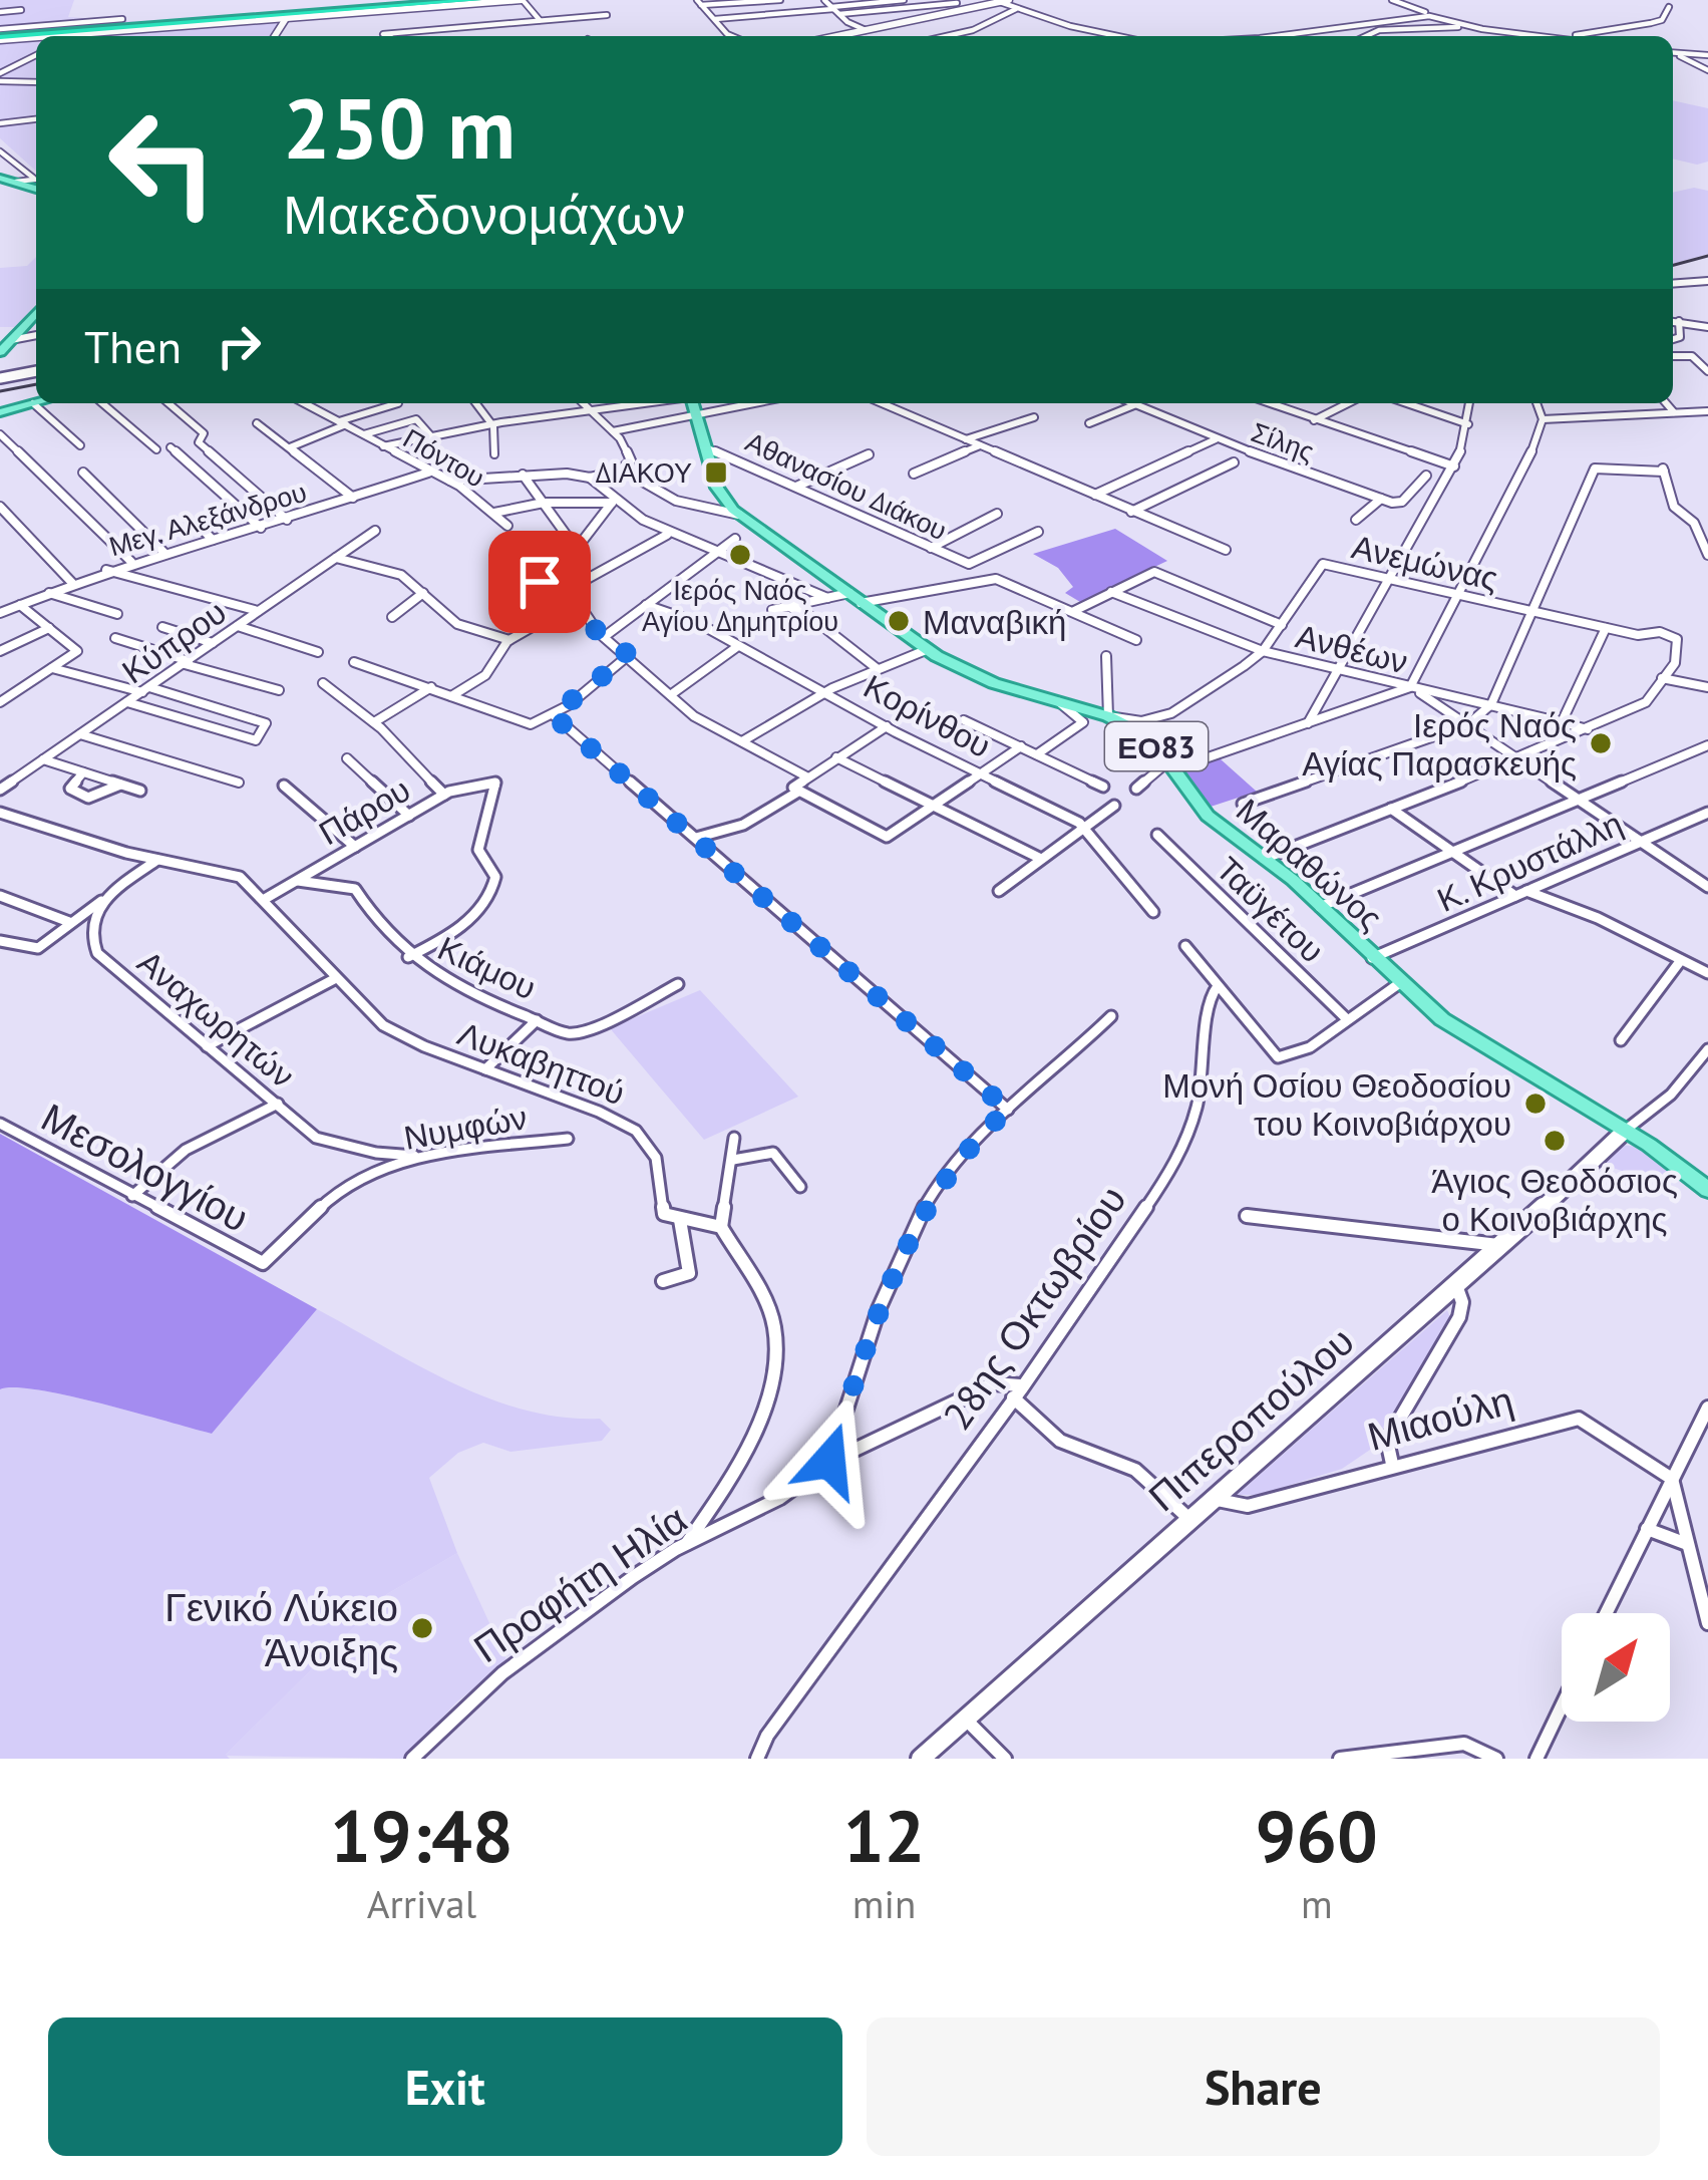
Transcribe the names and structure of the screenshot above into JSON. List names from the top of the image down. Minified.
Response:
{"streets":{"main road":["ΕΟ83","Μαραθώνος","Πιπεροπούλου"],"street":["Σίλης","Πόντου","Αθανασίου Διάκου","Μεγ. Αλεξάνδρου","Ανεμώνας","Κύπρου","Ανθέων","Κορίνθου","Πάρου","Κ. Κρυστάλλη","Ταϋγέτου","Κιάμου","Αναχωρητών","Λυκαβηττού","Νυμφών","Μεσολογγίου","28ης Οκτωβρίου","Μιαούλη","Προφήτη Ηλία"]},"crossings":[["Πόντου","Μεγ. Αλεξάνδρου"],["Αθανασίου Διάκου","Μαραθώνος"],["Ανεμώνας","Ανθέων"],["Ανεμώνας","Μαραθώνος"],["Πάρου","Κιάμου"],["Πάρου","Λυκαβηττού"],["Κ. Κρυστάλλη","Μαραθώνος"],["Μαραθώνος","Πιπεροπούλου"],["Αναχωρητών","Νυμφών"],["Νυμφών","Μεσολογγίου"],["28ης Οκτωβρίου","Προφήτη Ηλία"],["Μιαούλη","Πιπεροπούλου"]],"places":{"transit":["ΔΙΑΚΟΥ"],"other":["Ιερός Ναός Αγίου Δημητρίου","Μαναβική","Ιερός Ναός Αγίας Παρασκευής","Μονή Οσίου Θεοδοσίου του Κοινοβιάρχου","Άγιος Θεοδόσιος ο Κοινοβιάρχης","Γενικό Λύκειο Άνοιξης"]},"north":"top right","page":{"turn":["250 m","Μακεδονομάχων"],"then":"Then","eta":["19:48","Arrival","12","min","960","m"],"buttons":["Exit","Share"]}}
